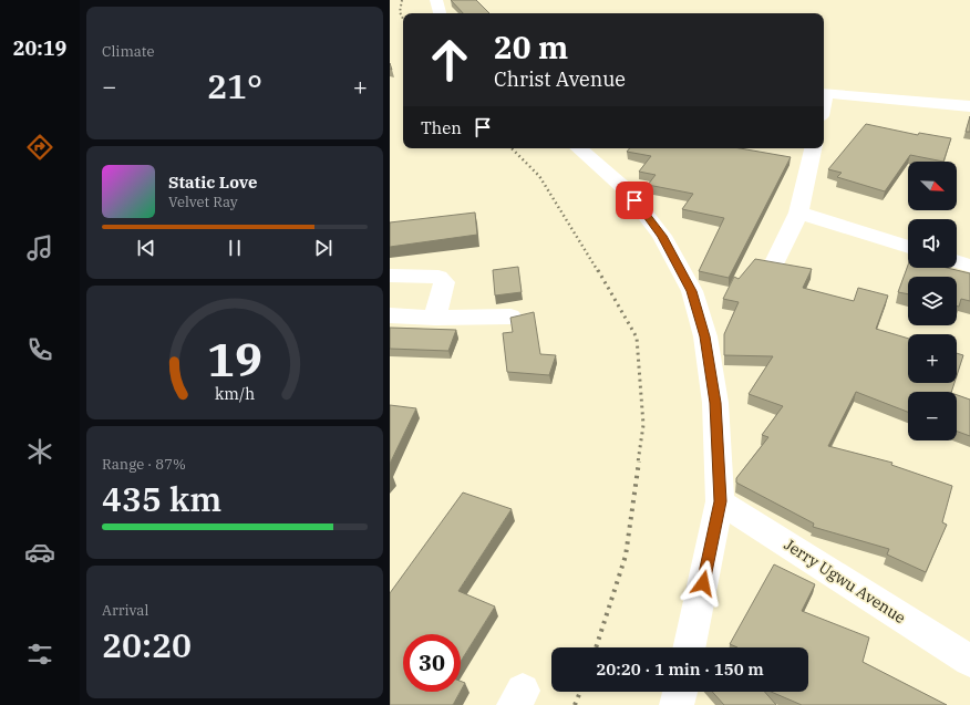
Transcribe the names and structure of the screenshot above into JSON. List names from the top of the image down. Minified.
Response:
{"streets":{"street":["Jerry Ugwu Avenue"]},"north":"bottom right","page":{"tabs":"20:19","tile":["Climate",["Range · 87%","435 km"],["Arrival","20:20"]],"turn":["20 m","Christ Avenue"],"heat":["−","21°","+"],"then":"Then","map_buttons":["+","−"],"song":["Static Love","Velvet Ray"],"limit":"30","trip":"20:20 · 1 min · 150 m","gauge":["19","km/h"]}}
